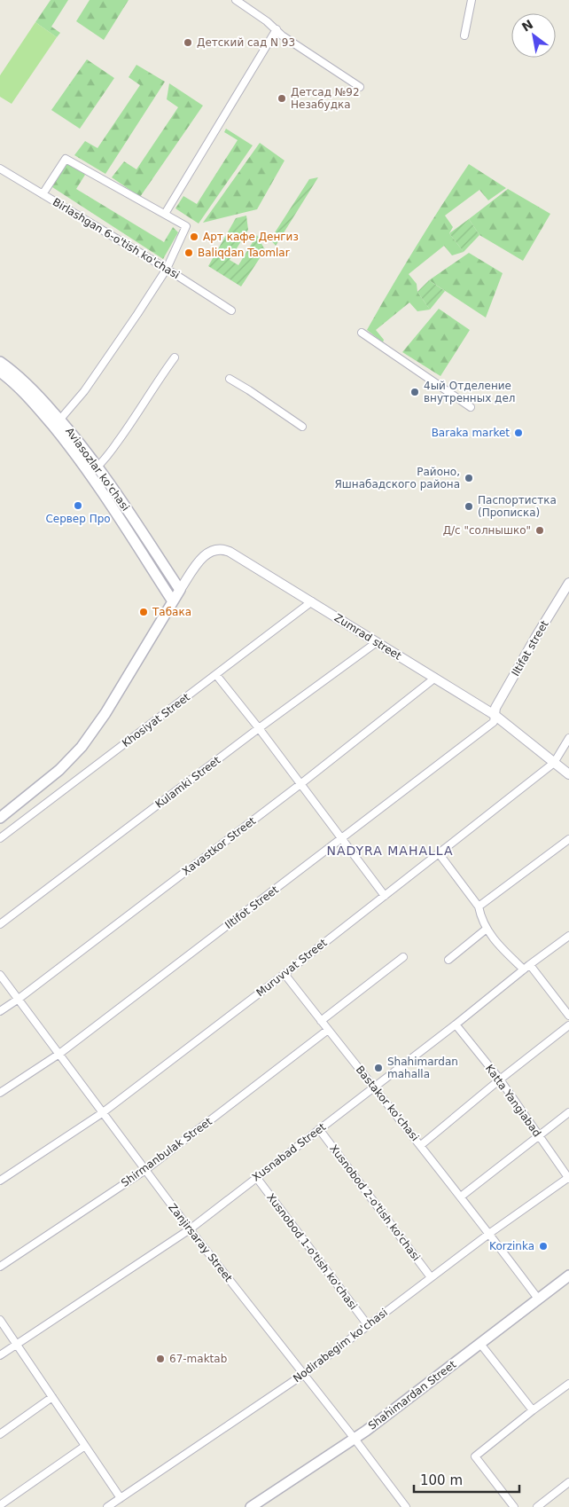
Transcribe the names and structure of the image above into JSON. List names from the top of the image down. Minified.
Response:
{"streets":{"main road":["Aviasozlar ko'chasi","Zumrad street","Shahimardan Street"],"street":["Birlashgan 6-o'tish ko'chasi","Iltifаt street","Khosiyat Street","Kulamki Street","Xavastkor Street","Iltifot Street","Muruvvat Street","Katta Yangiabad","Bastakor ko'chasi","Shirmanbulak Street","Xusnabad Street","Xusnobod 2-o'tish ko'chasi","Zanjirsaray Street","Xusnobod 1-o'tish ko'chasi","Nodirabegim ko'chasi"]},"crossings":[["Aviasozlar ko'chasi","Zumrad street"],["Zumrad street","Iltifаt street"],["Zumrad street","Khosiyat Street"],["Zumrad street","Kulamki Street"],["Zumrad street","Xavastkor Street"],["Zumrad street","Iltifot Street"],["Zumrad street","Muruvvat Street"],["Iltifаt street","Iltifot Street"],["Xavastkor Street","Zanjirsaray Street"],["Iltifot Street","Zanjirsaray Street"],["Muruvvat Street","Bastakor ko'chasi"],["Muruvvat Street","Zanjirsaray Street"],["Katta Yangiabad","Xusnabad Street"],["Katta Yangiabad","Nodirabegim ko'chasi"],["Bastakor ko'chasi","Shirmanbulak Street"],["Bastakor ko'chasi","Xusnabad Street"],["Bastakor ko'chasi","Nodirabegim ko'chasi"],["Bastakor ko'chasi","Shahimardan Street"],["Shirmanbulak Street","Zanjirsaray Street"],["Xusnabad Street","Xusnobod 2-o'tish ko'chasi"],["Xusnabad Street","Zanjirsaray Street"],["Xusnabad Street","Xusnobod 1-o'tish ko'chasi"],["Xusnobod 2-o'tish ko'chasi","Nodirabegim ko'chasi"],["Zanjirsaray Street","Nodirabegim ko'chasi"],["Zanjirsaray Street","Shahimardan Street"],["Xusnobod 1-o'tish ko'chasi","Nodirabegim ko'chasi"]],"districts":["NADYRA MAHALLA"],"places":["Детский сад N 93","Детсад №92 Незабудка","Арт кафе Денгиз","Baliqdan Taomlar","4ый Отделение внутренных дел","Baraka market","Районо, Яшнабадского района","Сервер Про","Паспортистка (Прописка)","Д/с \"солнышко\"","Табака","Shahimardan mahalla","Korzinka","67-maktab"],"scale_bar":"100 m","north":"top left"}
